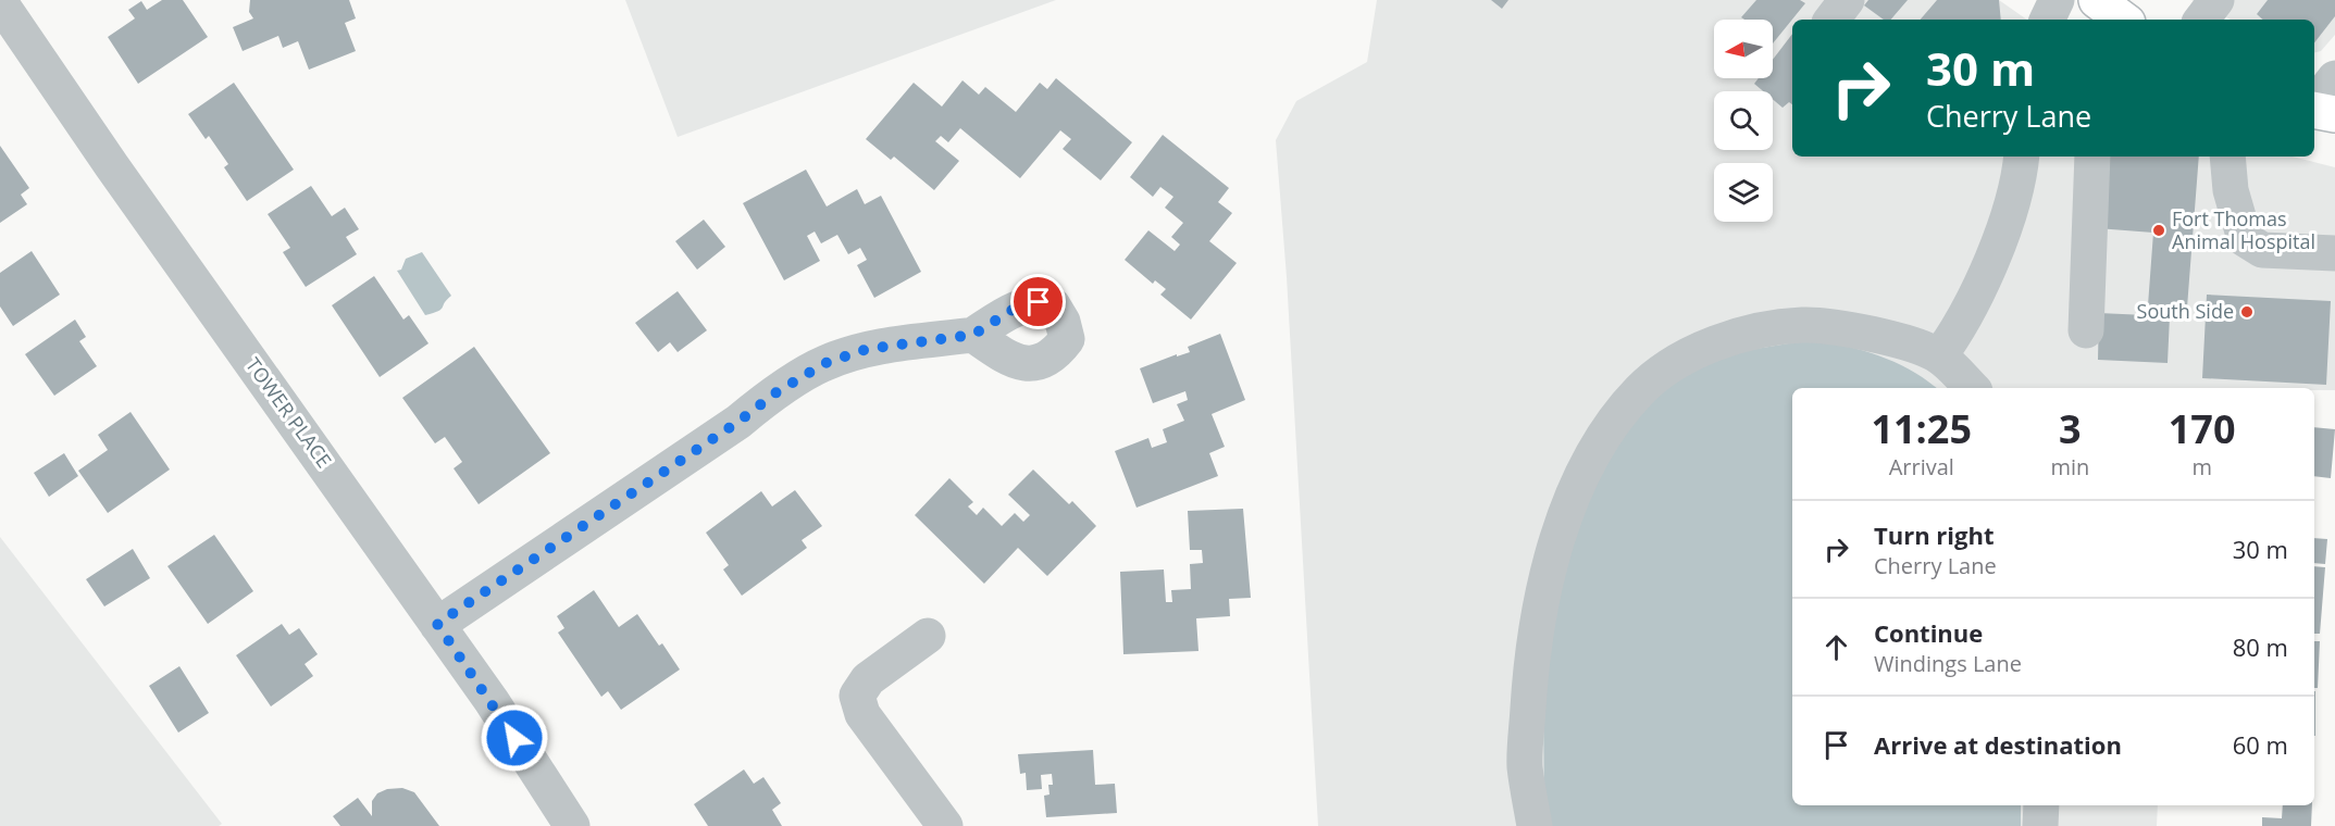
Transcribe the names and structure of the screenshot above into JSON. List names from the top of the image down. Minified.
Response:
{"streets":{"street":["TOWER PLACE"]},"places":["Fort Thomas Animal Hospital","South Side"],"north":"left","page":{"turn":["30 m","Cherry Lane"],"eta":["11:25","Arrival","3","min","170","m"],"list":[{"name":"Turn right","note":"Cherry Lane","value":"30 m"},{"name":"Continue","note":"Windings Lane","value":"80 m"},{"name":"Arrive at destination","value":"60 m"}]}}
